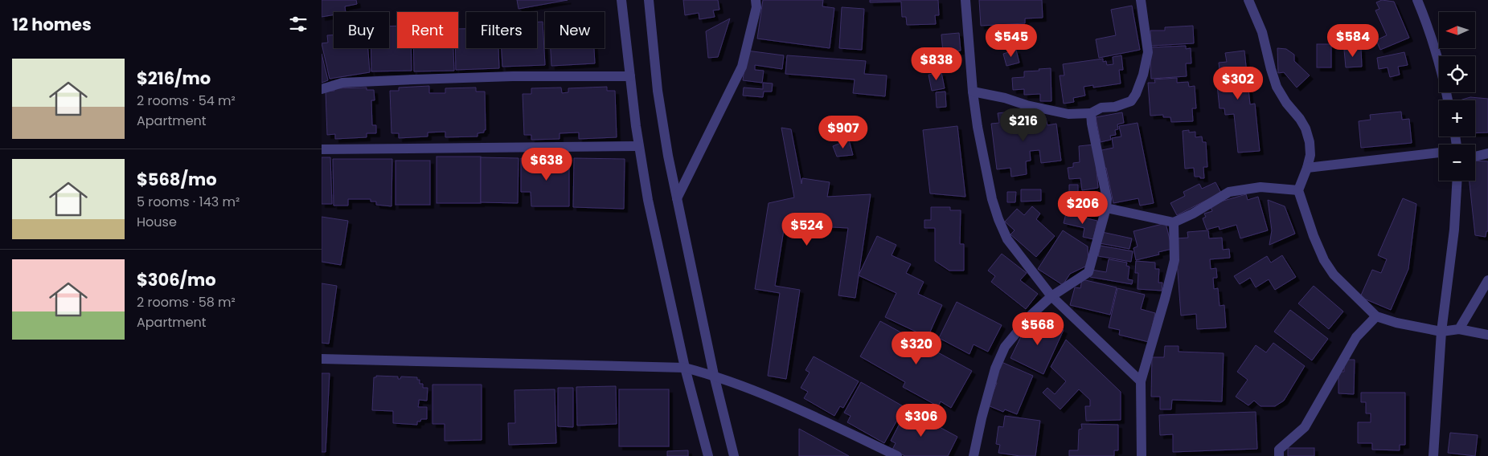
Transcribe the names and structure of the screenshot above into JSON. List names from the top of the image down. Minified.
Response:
{"north":"left","page":{"heading":"12 homes","map_buttons":["+","−"],"chip":["Buy","Rent","Filters","New"],"price":["$545","$584","$838","$302","$216","$907","$638","$206","$524","$568","$320","$306"],"list":[{"name":"$216/mo","note":"2 rooms · 54 m² · Apartment"},{"name":"$568/mo","note":"5 rooms · 143 m² · House"},{"name":"$306/mo","note":"2 rooms · 58 m² · Apartment"}]}}
